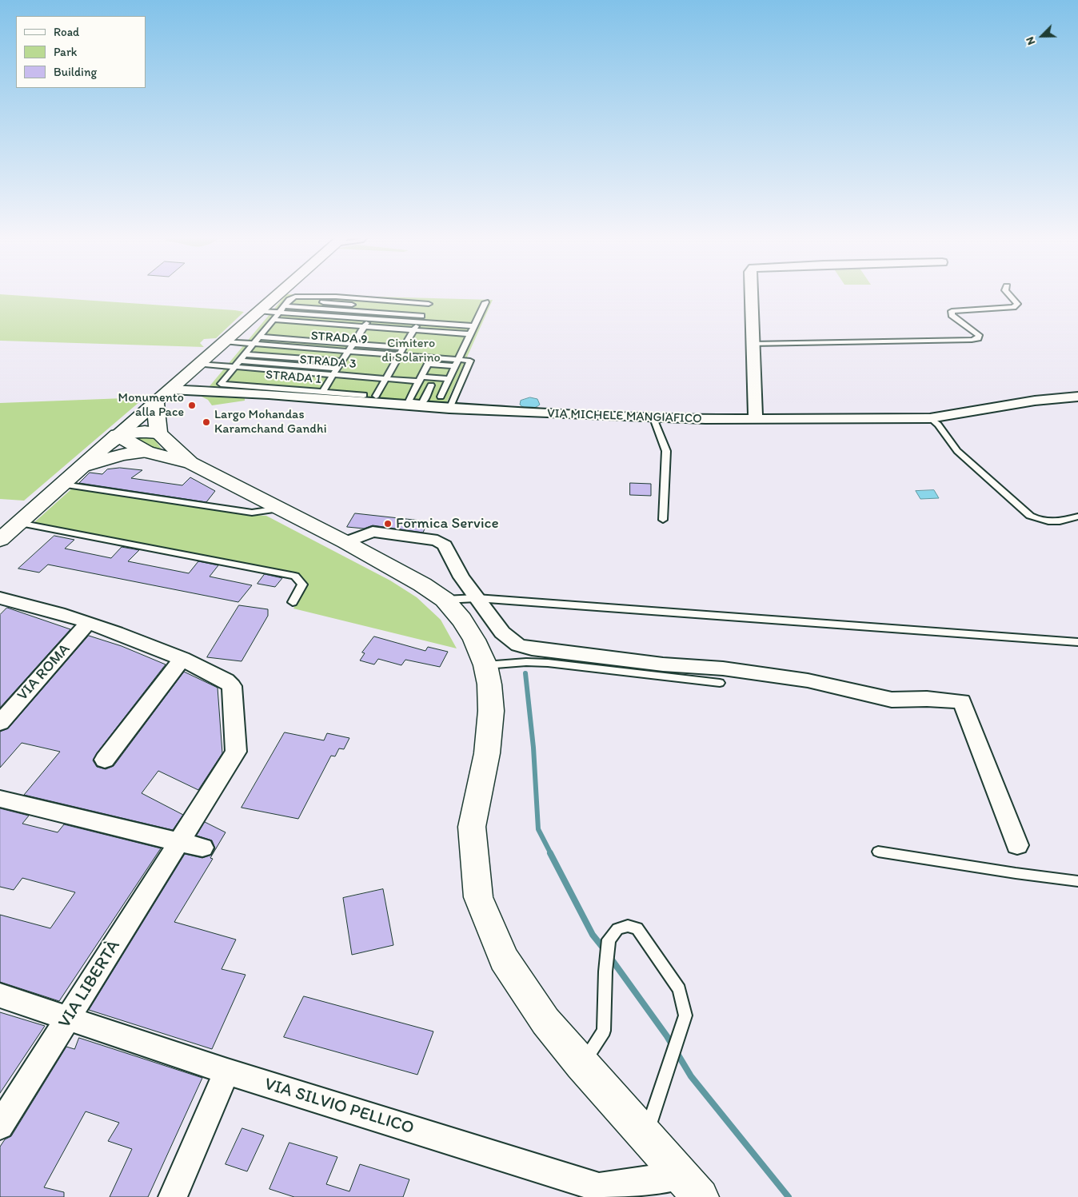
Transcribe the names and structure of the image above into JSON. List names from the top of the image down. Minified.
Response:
{"streets":{"street":["VIA MICHELE MANGIAFICO","VIA ROMA","VIA LIBERTÀ","VIA SILVIO PELLICO"],"lane":["STRADA 9","STRADA 3","STRADA 1"]},"crossings":[["STRADA 9","VIA MICHELE MANGIAFICO"],["STRADA 3","STRADA 1"],["VIA LIBERTÀ","VIA SILVIO PELLICO"]],"parks":["Cimitero di Solarino"],"places":["Monumento alla Pace","Largo Mohandas Karamchand Gandhi","Formica Service"],"legend":["Road","Park","Building"],"north":"bottom left"}
